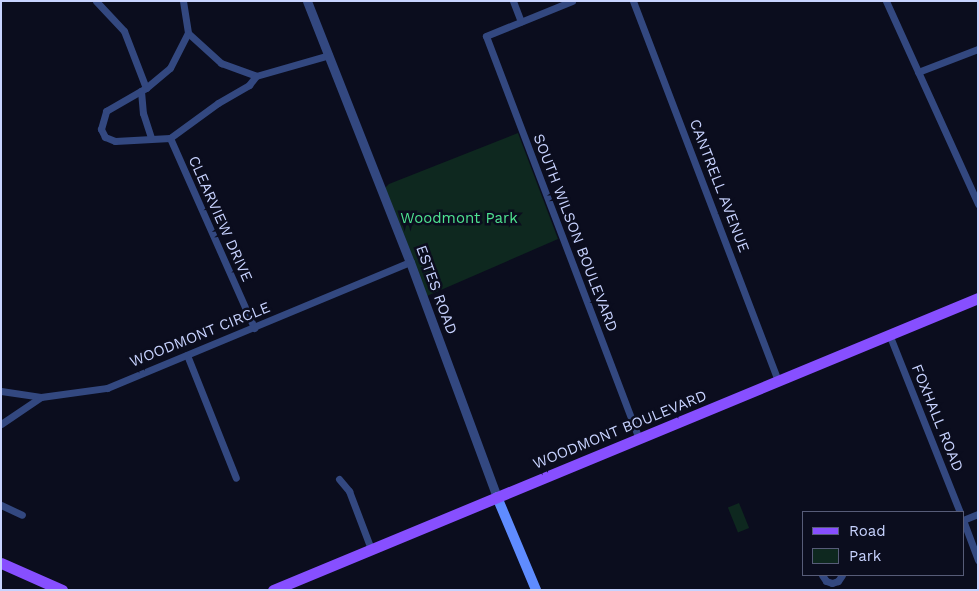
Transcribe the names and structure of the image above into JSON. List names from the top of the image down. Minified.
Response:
{"streets":{"main road":["ESTES ROAD","WOODMONT BOULEVARD"],"street":["CANTRELL AVENUE","CLEARVIEW DRIVE","SOUTH WILSON BOULEVARD","WOODMONT CIRCLE","FOXHALL ROAD"]},"crossings":[["CANTRELL AVENUE","WOODMONT BOULEVARD"],["CLEARVIEW DRIVE","WOODMONT CIRCLE"],["SOUTH WILSON BOULEVARD","WOODMONT BOULEVARD"],["ESTES ROAD","WOODMONT CIRCLE"],["ESTES ROAD","WOODMONT BOULEVARD"],["FOXHALL ROAD","WOODMONT BOULEVARD"]],"parks":["Woodmont Park"],"legend":["Road","Park"]}
